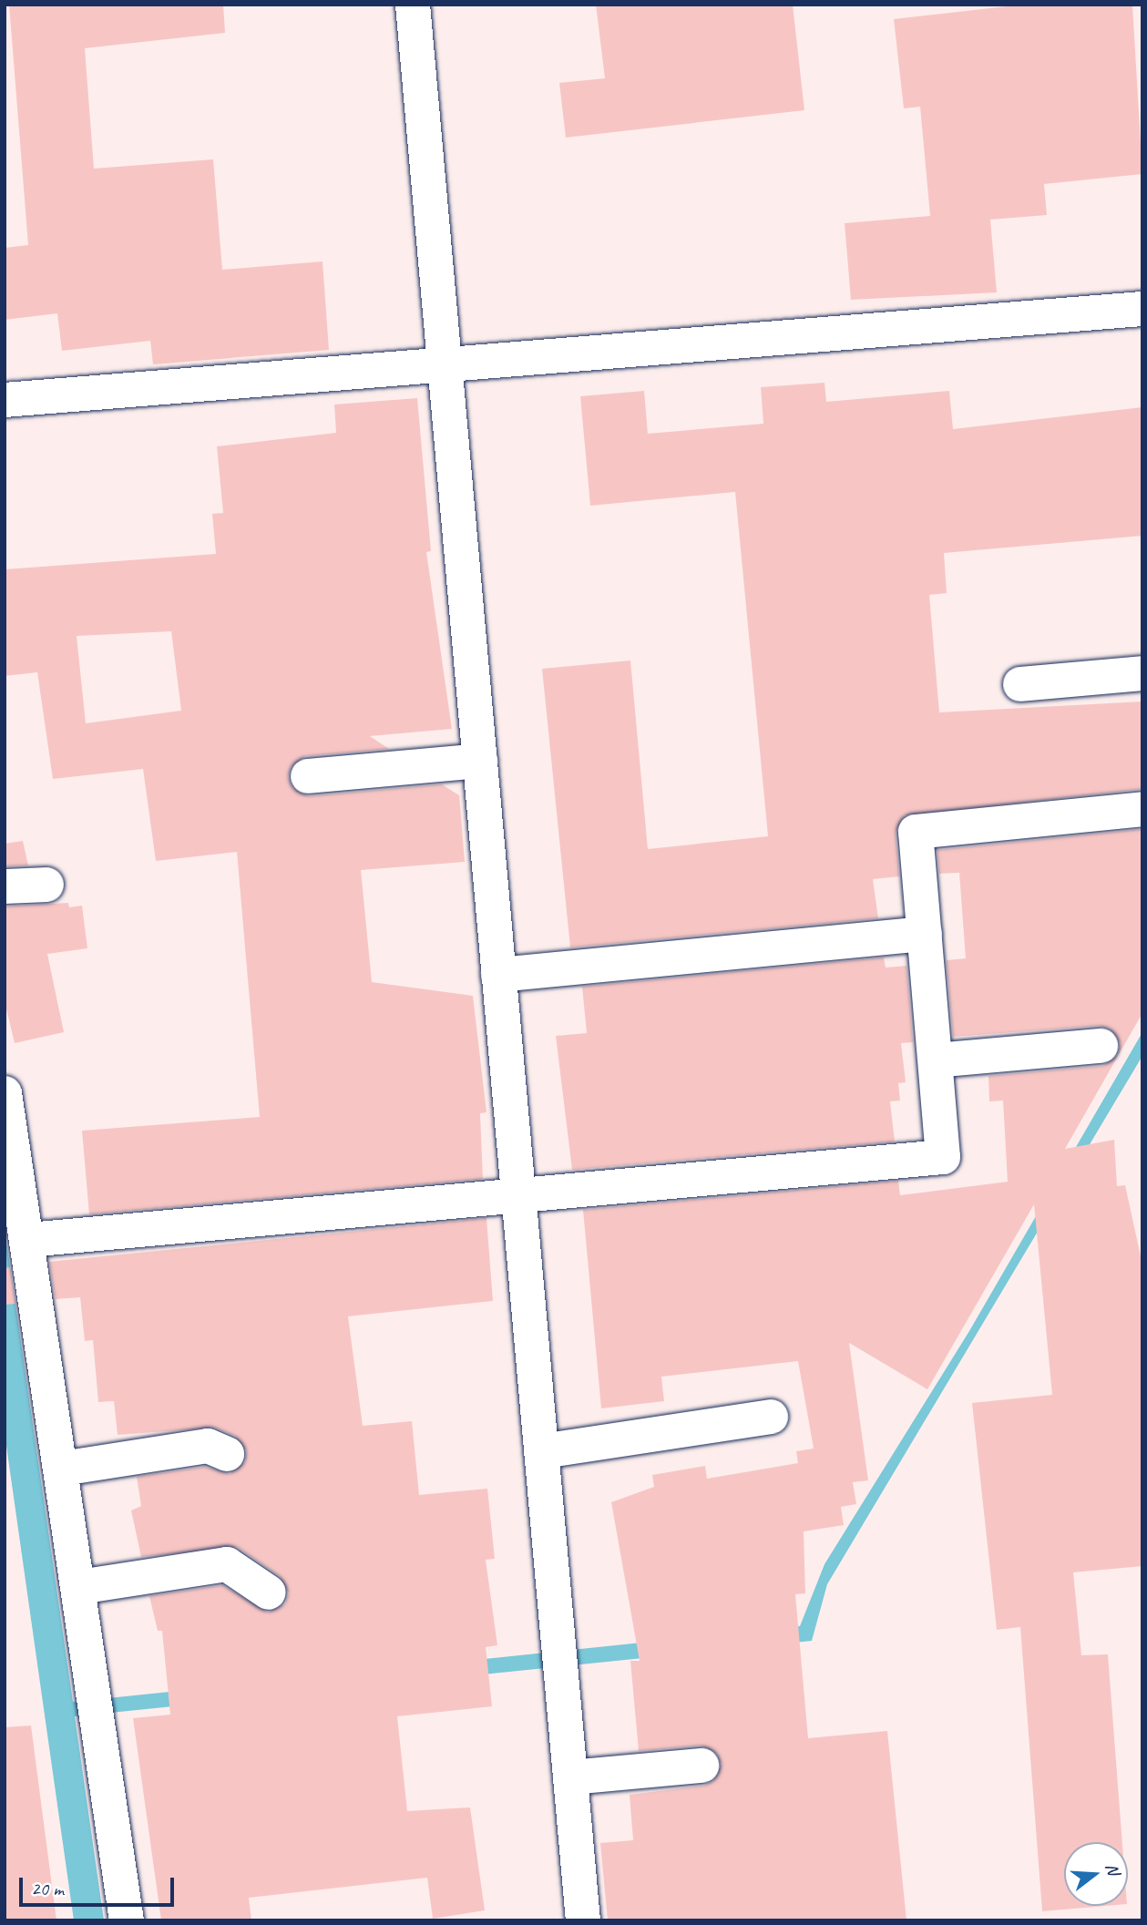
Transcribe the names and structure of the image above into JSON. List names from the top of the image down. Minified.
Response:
{"scale_bar":"20 m","north":"right"}
